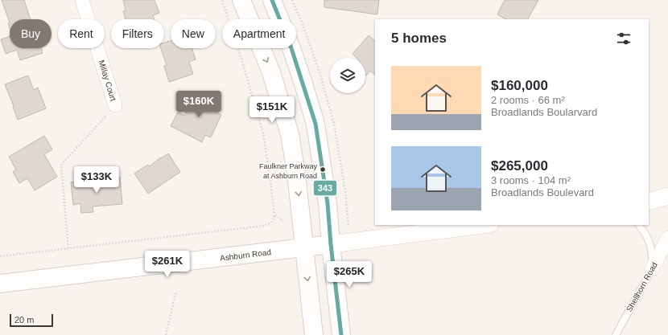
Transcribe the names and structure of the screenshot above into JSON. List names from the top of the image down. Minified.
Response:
{"streets":{"main road":["Ashburn Road"],"street":["Millay Court","Shellhorn Road"]},"places":["Faulkner Parkway at Ashburn Road"],"lines":["transit line 343"],"scale_bar":"20 m","page":{"chip":["Buy","Rent","Filters","New","Apartment"],"heading":"5 homes","list":[{"name":"$160,000","note":"2 rooms · 66 m² · Broadlands Boularvard"},{"name":"$265,000","note":"3 rooms · 104 m² · Broadlands Boulevard"}],"price":["$160K","$151K","$133K","$261K","$265K"],"scale":"20 m"}}
